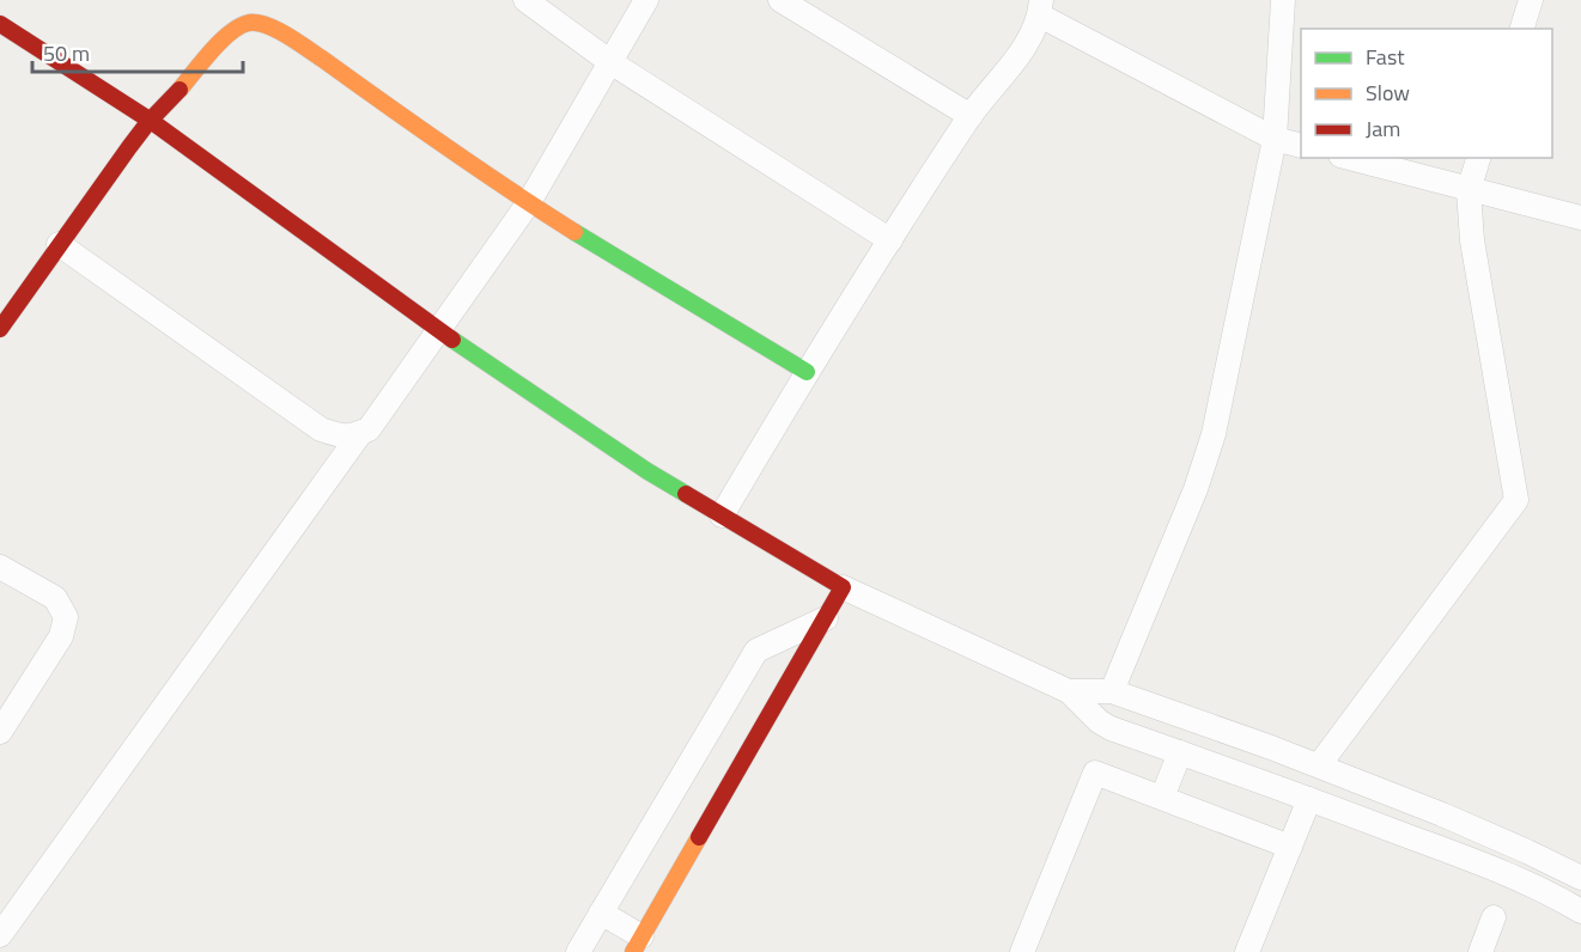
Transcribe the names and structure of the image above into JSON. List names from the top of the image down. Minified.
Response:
{"legend":["Fast","Slow","Jam"],"scale_bar":"50 m"}
